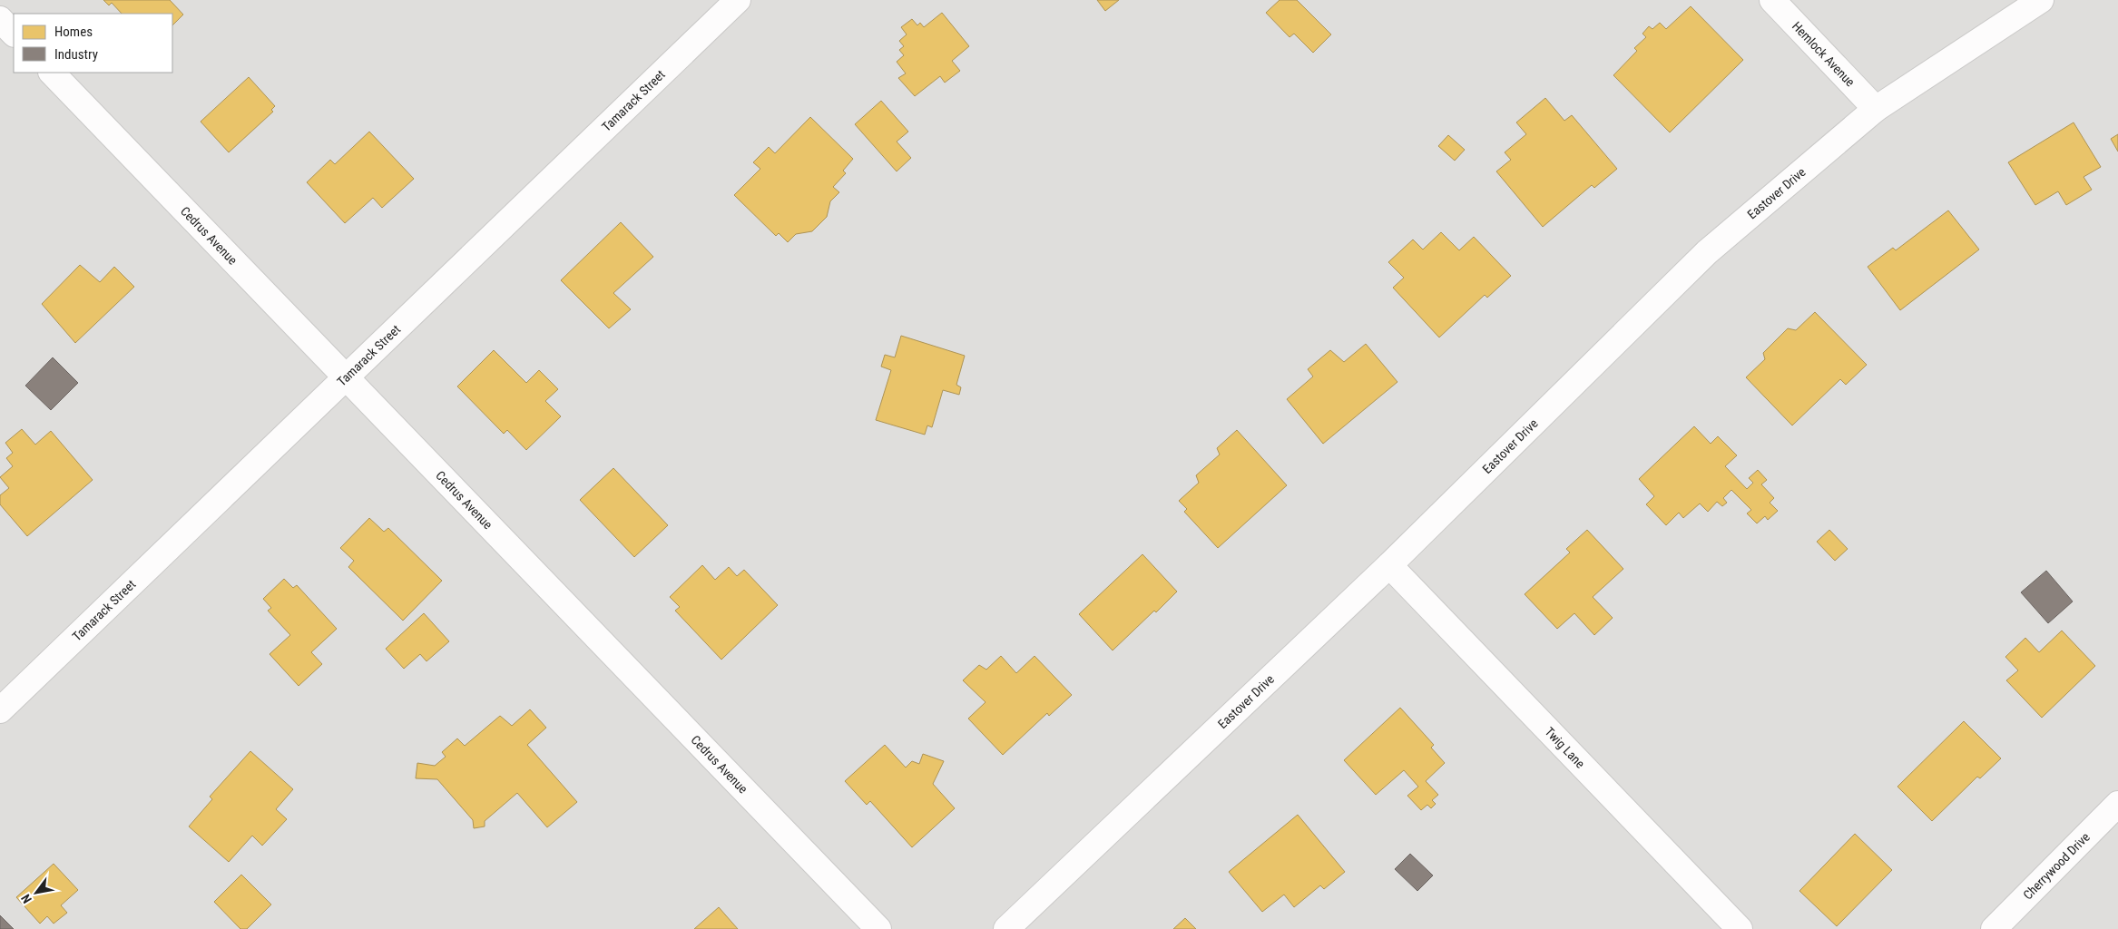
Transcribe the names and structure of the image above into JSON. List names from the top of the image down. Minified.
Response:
{"streets":{"street":["Hemlock Avenue","Tamarack Street","Eastover Drive","Cedrus Avenue","Twig Lane","Cherrywood Drive"]},"crossings":[["Hemlock Avenue","Eastover Drive"],["Tamarack Street","Cedrus Avenue"],["Eastover Drive","Twig Lane"]],"legend":["Homes","Industry"],"north":"bottom left"}
